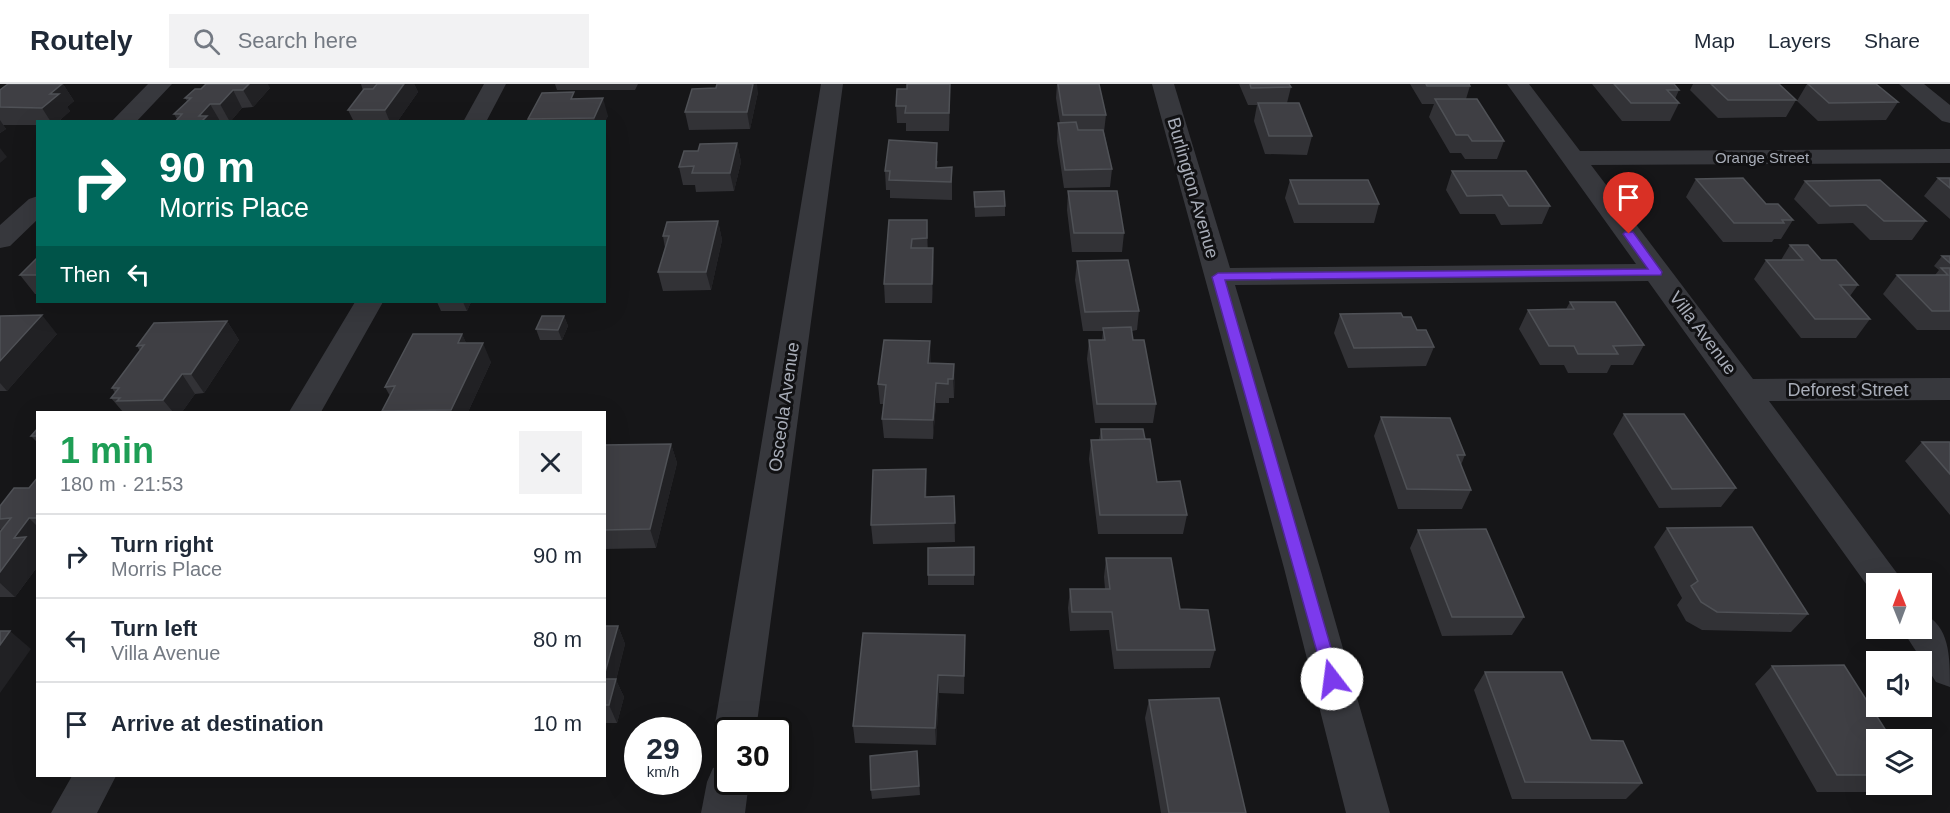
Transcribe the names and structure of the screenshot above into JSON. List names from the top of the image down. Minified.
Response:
{"streets":{"street":["Orange Street","Burlington Avenue","Villa Avenue","Deforest Street","Osceola Avenue"]},"crossings":[["Orange Street","Villa Avenue"],["Villa Avenue","Deforest Street"]],"north":"top","page":{"header":"Routely","search":"Search here","nav":["Map","Layers","Share"],"turn":["90 m","Morris Place"],"then":"Then","heading":["1 min","180 m · 21:53"],"list":[{"name":"Turn right","note":"Morris Place","value":"90 m"},{"name":"Turn left","note":"Villa Avenue","value":"80 m"},{"name":"Arrive at destination","value":"10 m"}],"speed":"29 km/h","limit":"30"}}
